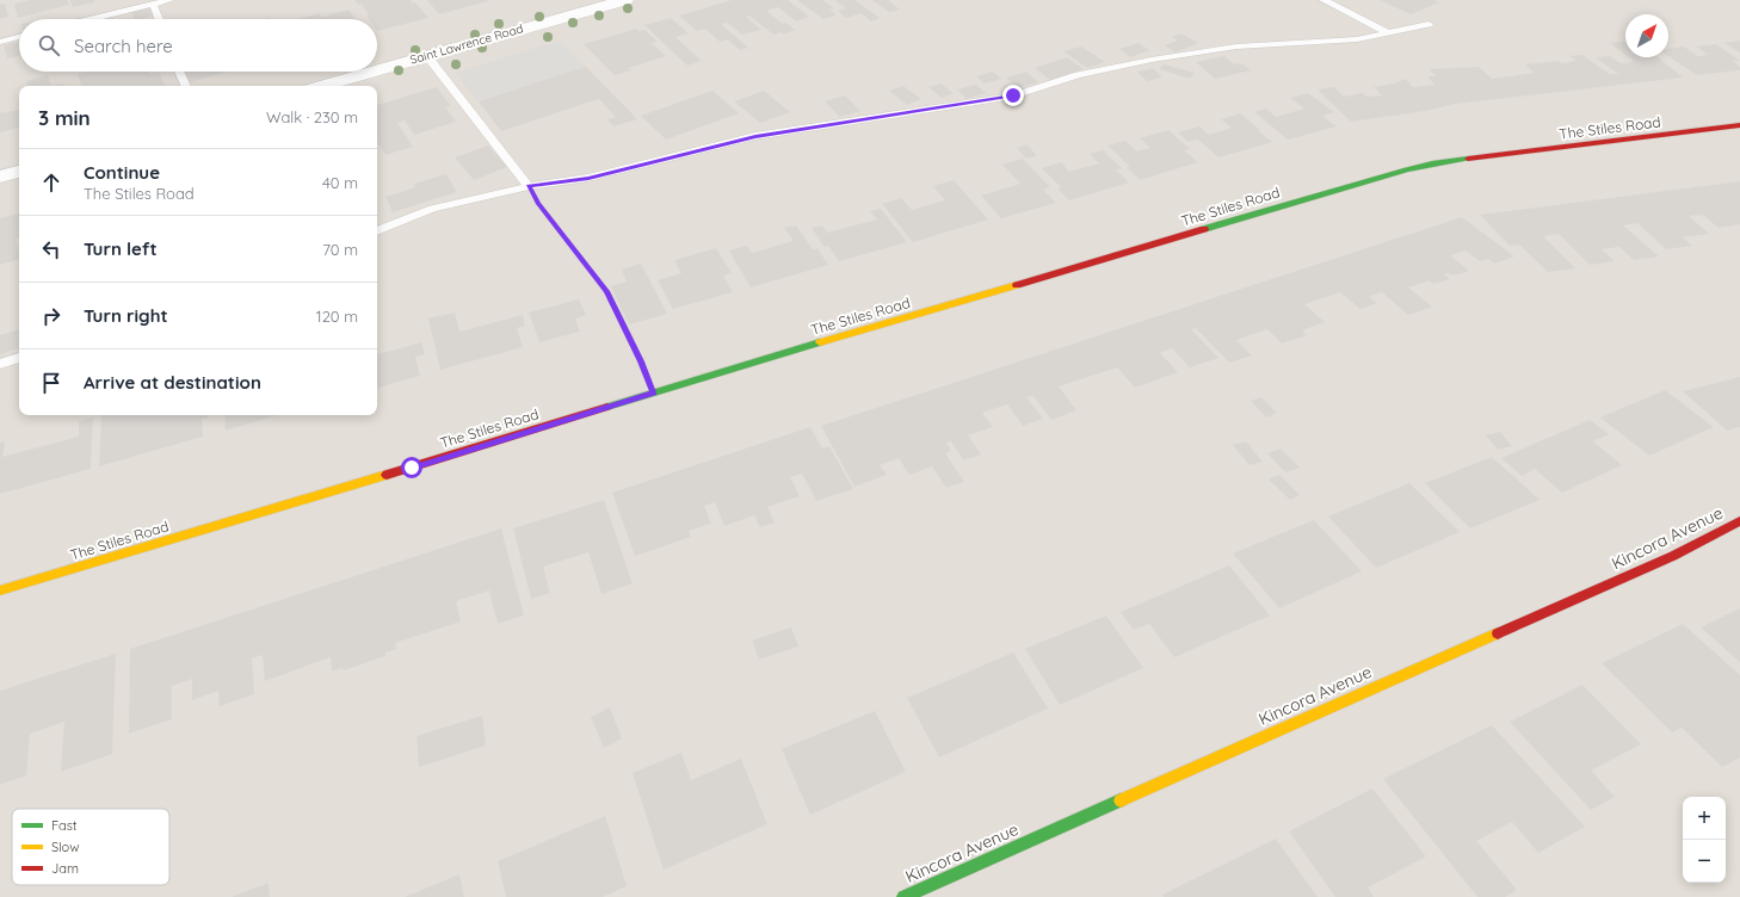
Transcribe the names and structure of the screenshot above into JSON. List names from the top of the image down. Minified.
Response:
{"streets":{"street":["Saint Lawrence Road","The Stiles Road","Kincora Avenue"]},"legend":["Fast","Slow","Jam"],"north":"top right","page":{"search":"Search here","heading":["3 min","Walk · 230 m"],"list":[["Continue","The Stiles Road","40 m"],["Turn left","70 m"],["Turn right","120 m"],"Arrive at destination"],"map_buttons":["+","−"]}}
